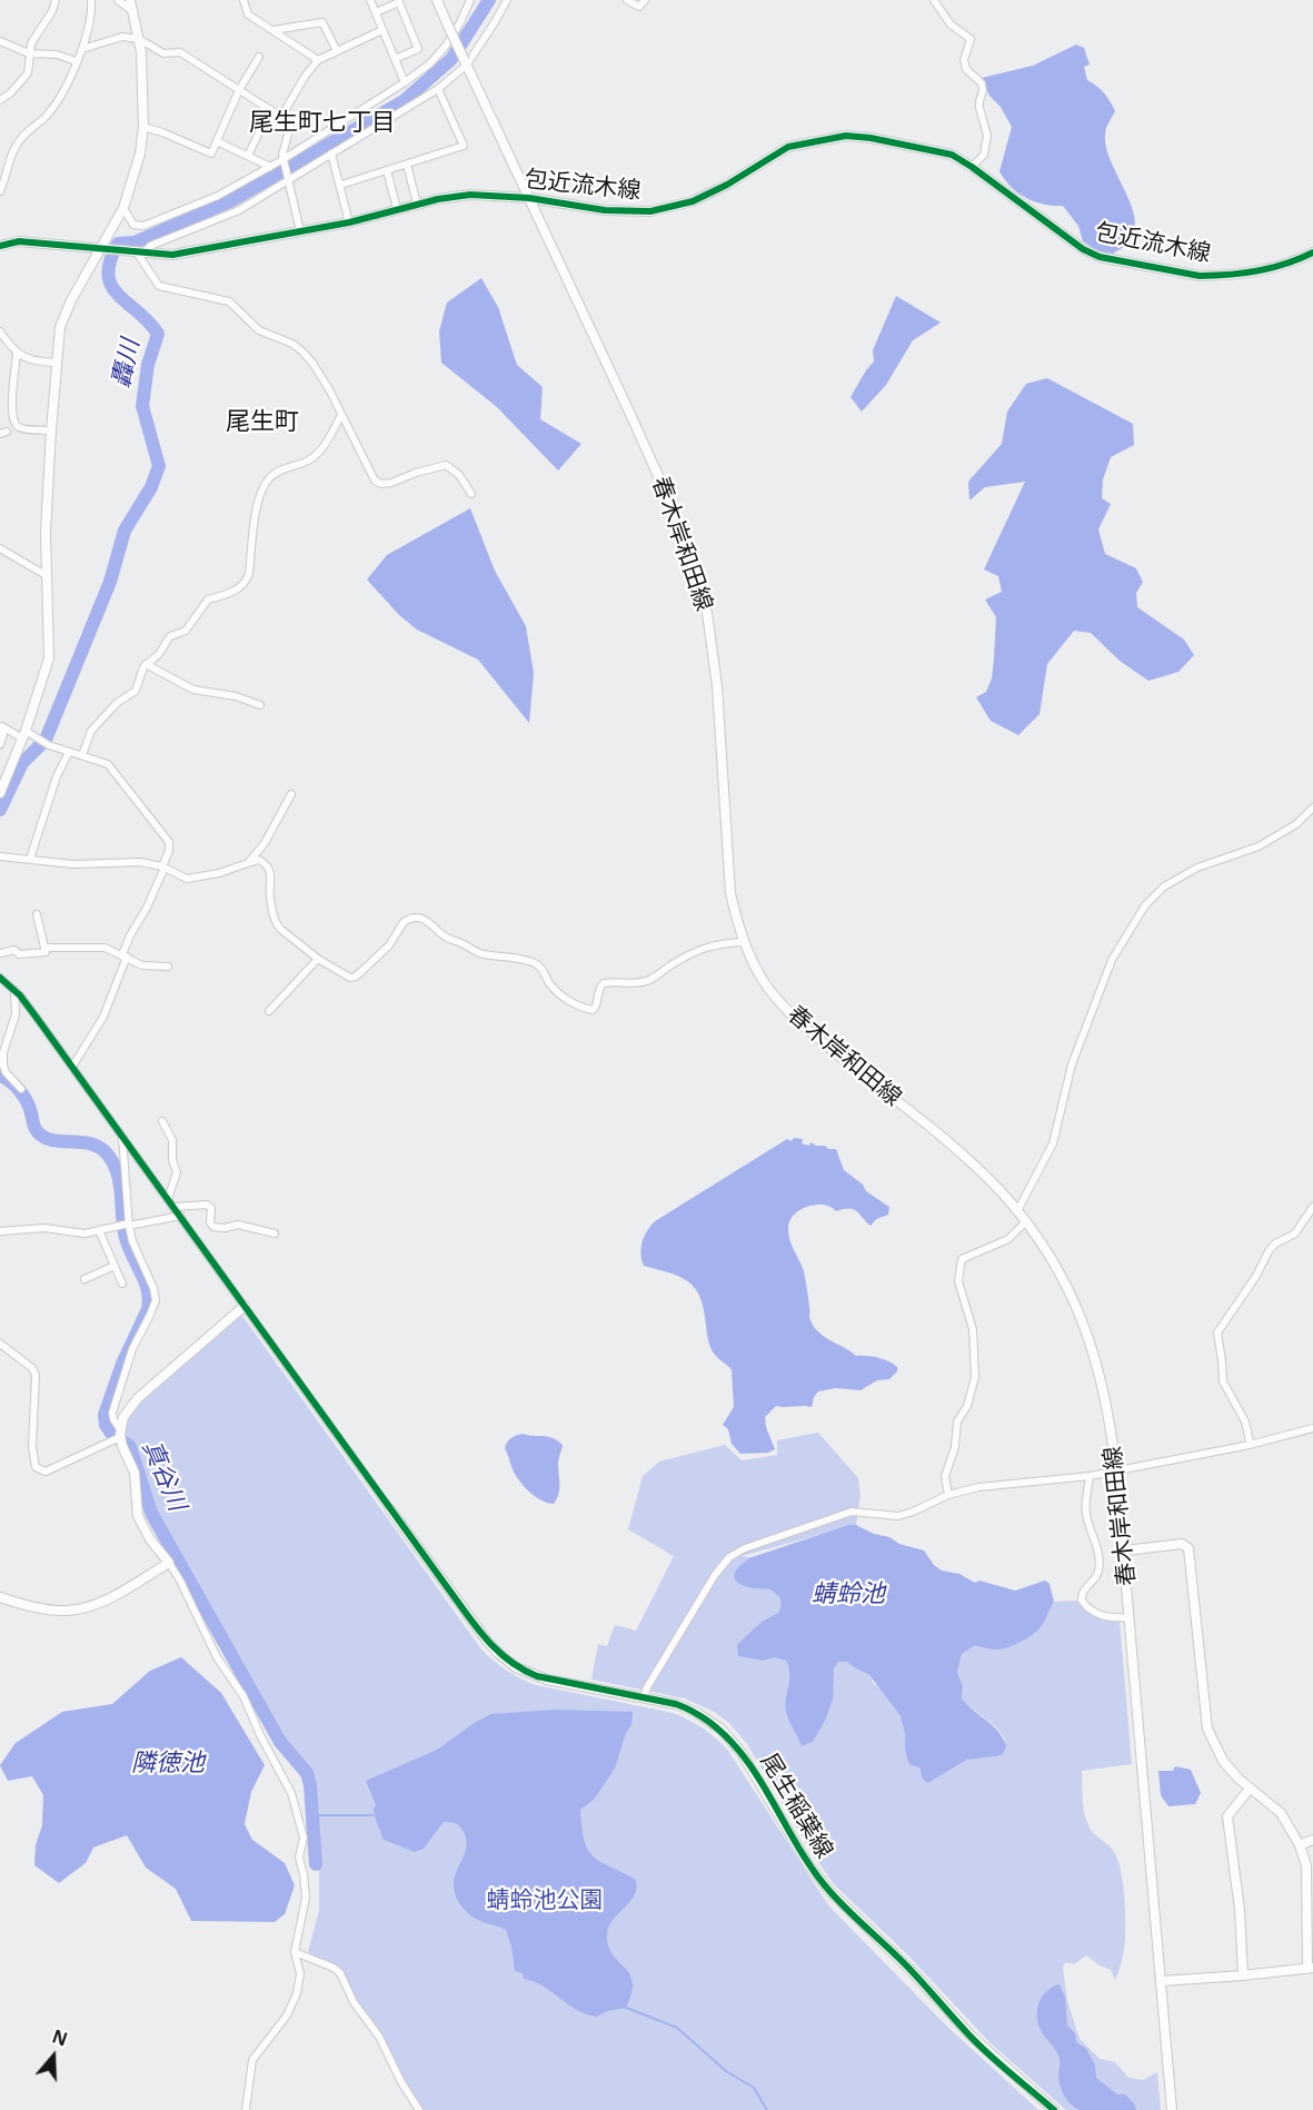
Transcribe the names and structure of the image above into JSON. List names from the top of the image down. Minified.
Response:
{"streets":{"street":["包近流木線","春木岸和田線","尾生稲葉線"]},"crossings":[["包近流木線","春木岸和田線"]],"districts":["尾生町七丁目","尾生町"],"water":["轟川","真谷川","蜻蛉池","隣徳池"],"parks":["蜻蛉池公園"],"north":"top"}
